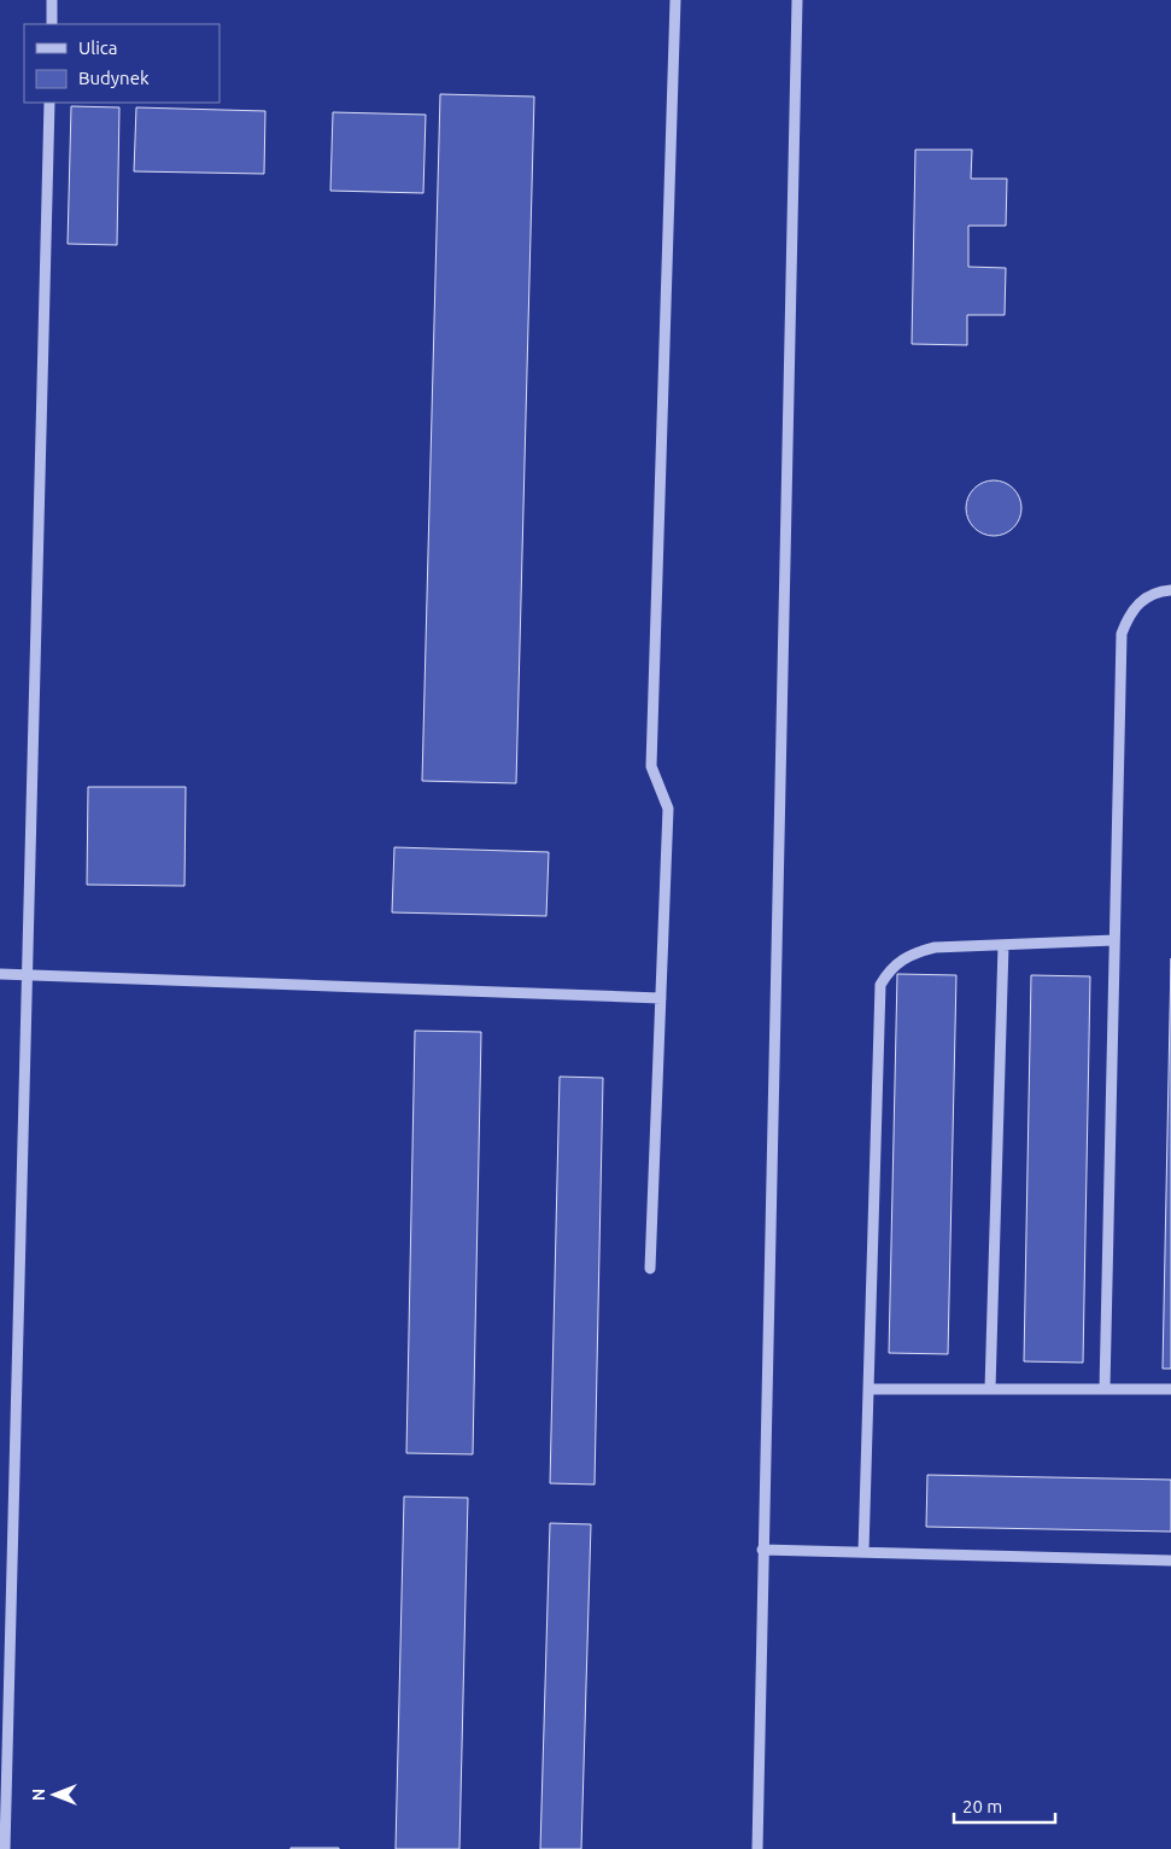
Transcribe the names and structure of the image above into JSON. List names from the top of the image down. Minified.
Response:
{"legend":["Ulica","Budynek"],"scale_bar":"20 m","north":"left"}
